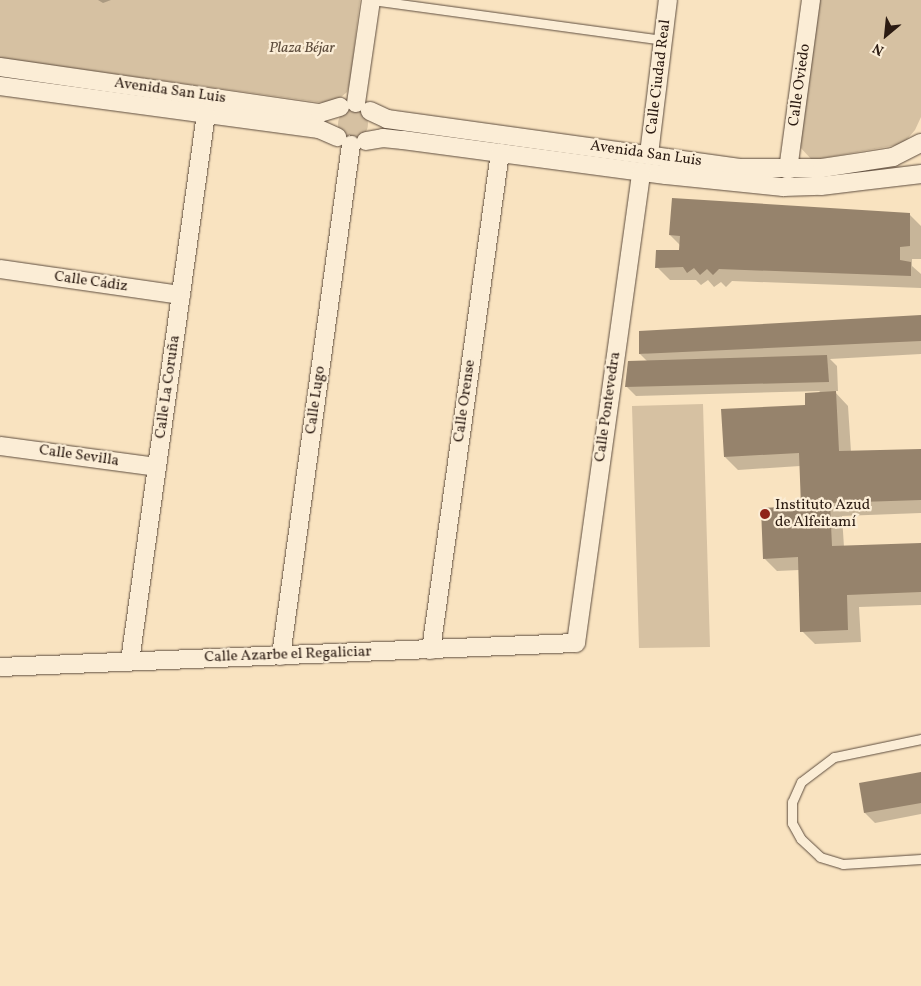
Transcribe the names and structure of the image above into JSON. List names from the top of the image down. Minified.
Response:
{"streets":{"street":["Calle Ciudad Real","Calle Oviedo","Avenida San Luis","Calle Cádiz","Calle La Coruña","Calle Lugo","Calle Orense","Calle Pontevedra","Calle Sevilla","Calle Azarbe el Regaliciar"]},"crossings":[["Calle Ciudad Real","Avenida San Luis"],["Calle Oviedo","Avenida San Luis"],["Avenida San Luis","Calle La Coruña"],["Avenida San Luis","Calle Lugo"],["Avenida San Luis","Calle Orense"],["Avenida San Luis","Calle Pontevedra"],["Calle Cádiz","Calle La Coruña"],["Calle La Coruña","Calle Sevilla"],["Calle La Coruña","Calle Azarbe el Regaliciar"],["Calle Lugo","Calle Azarbe el Regaliciar"],["Calle Orense","Calle Azarbe el Regaliciar"],["Calle Pontevedra","Calle Azarbe el Regaliciar"]],"parks":["Plaza Béjar"],"places":["Instituto Azud de Alfeitamí"],"north":"bottom left"}
